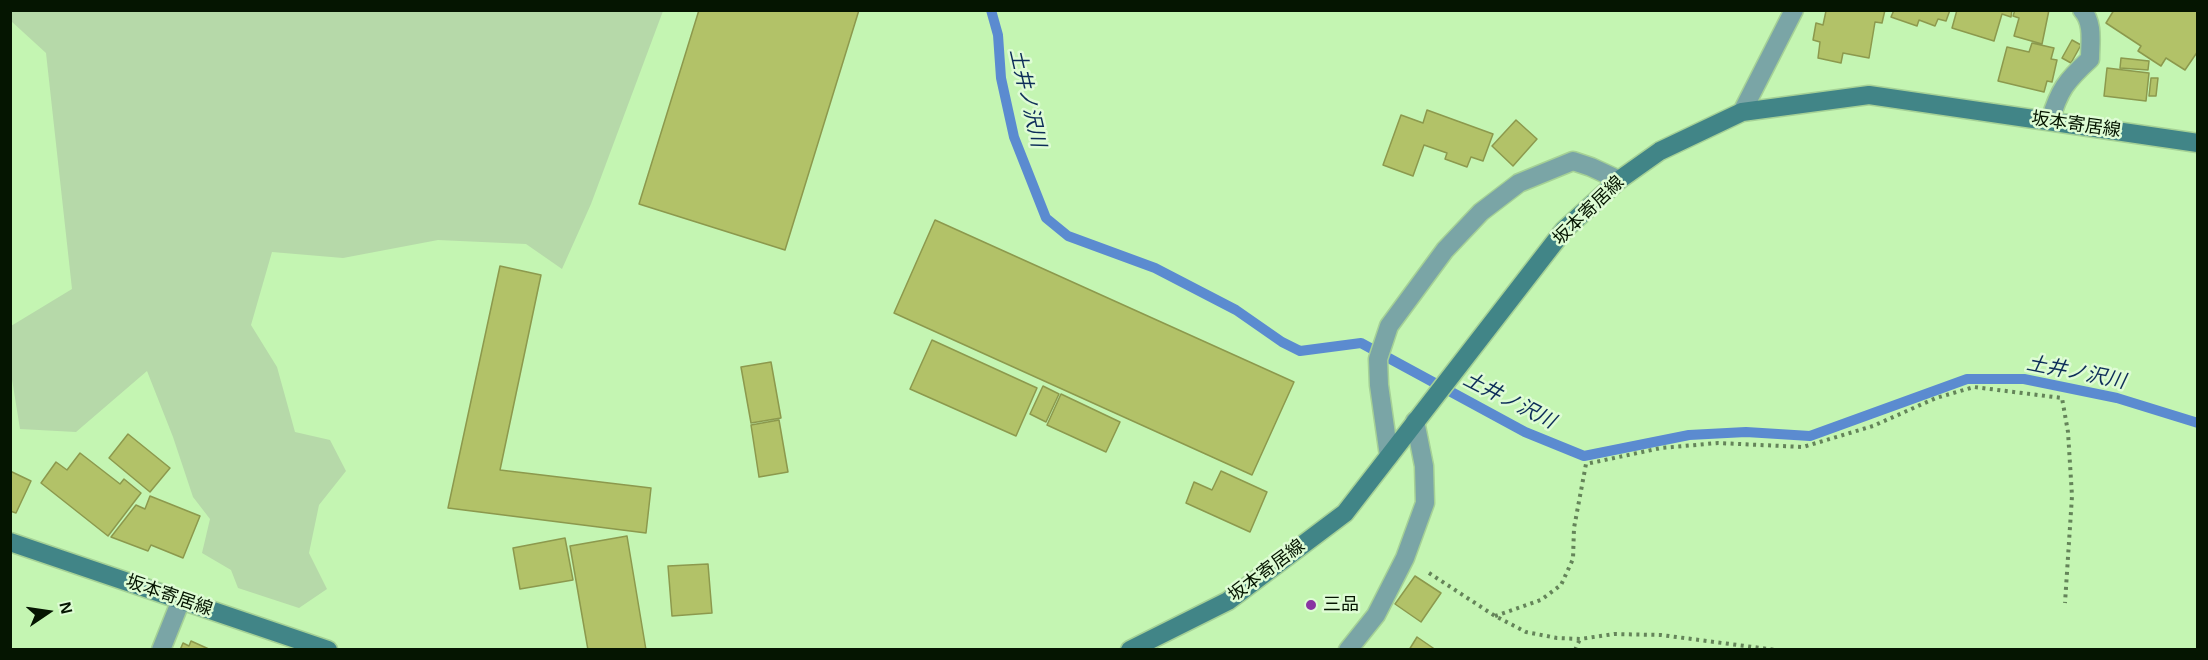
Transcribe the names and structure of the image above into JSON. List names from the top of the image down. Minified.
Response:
{"streets":{"main road":["坂本寄居線"]},"water":["土井ノ沢川"],"places":["三品"],"north":"right"}
